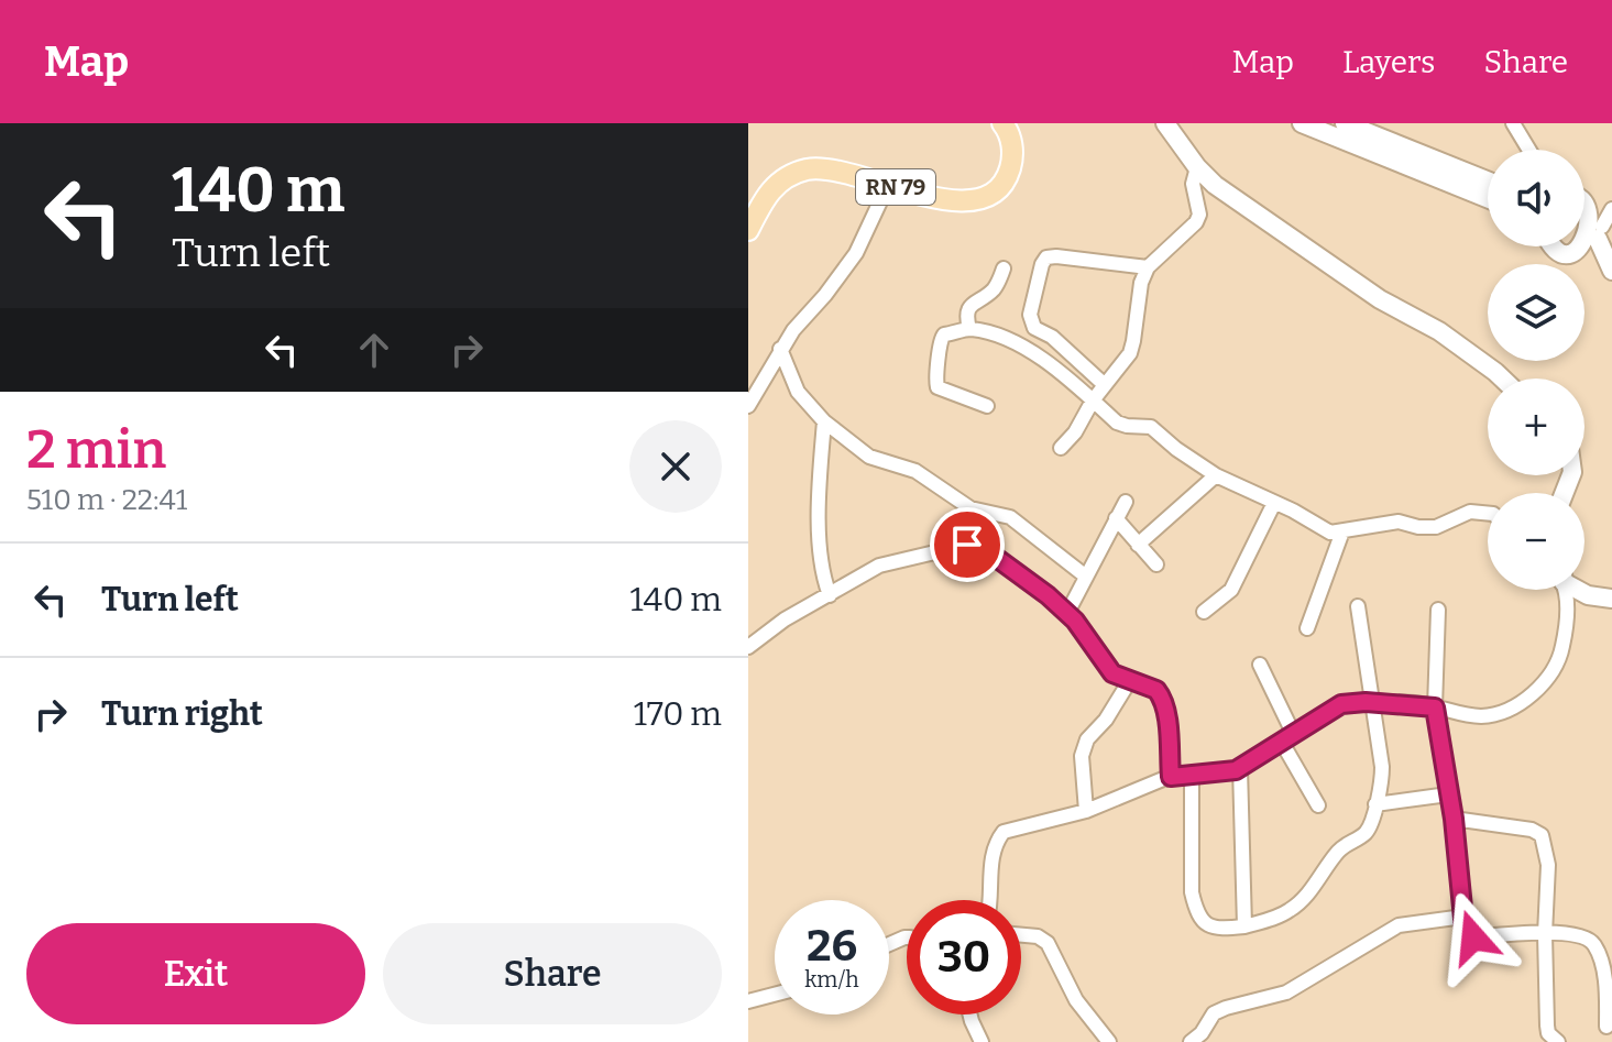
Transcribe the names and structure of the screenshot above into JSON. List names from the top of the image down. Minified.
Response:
{"streets":{"main road":["RN 79"]},"page":{"header":"Map","nav":["Map","Layers","Share"],"turn":["140 m","Turn left"],"map_buttons":["+","−"],"heading":["2 min","510 m · 22:41"],"list":[{"name":"Turn left","value":"140 m"},{"name":"Turn right","value":"170 m"}],"speed":"26 km/h","limit":"30","buttons":["Exit","Share"]}}
